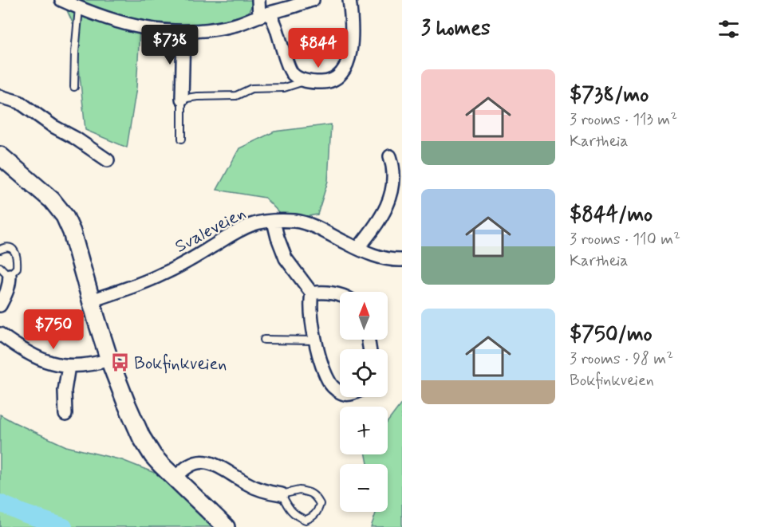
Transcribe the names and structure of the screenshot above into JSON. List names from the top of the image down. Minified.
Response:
{"streets":{"street":["Svaleveien"]},"places":{"bus stop":["Bokfinkveien"]},"north":"top","page":{"heading":"3 homes","price":["$738","$844","$750"],"list":[{"name":"$738/mo","note":"3 rooms · 113 m² · Kartheia"},{"name":"$844/mo","note":"3 rooms · 110 m² · Kartheia"},{"name":"$750/mo","note":"3 rooms · 98 m² · Bokfinkveien"}],"map_buttons":["+","−"]}}
